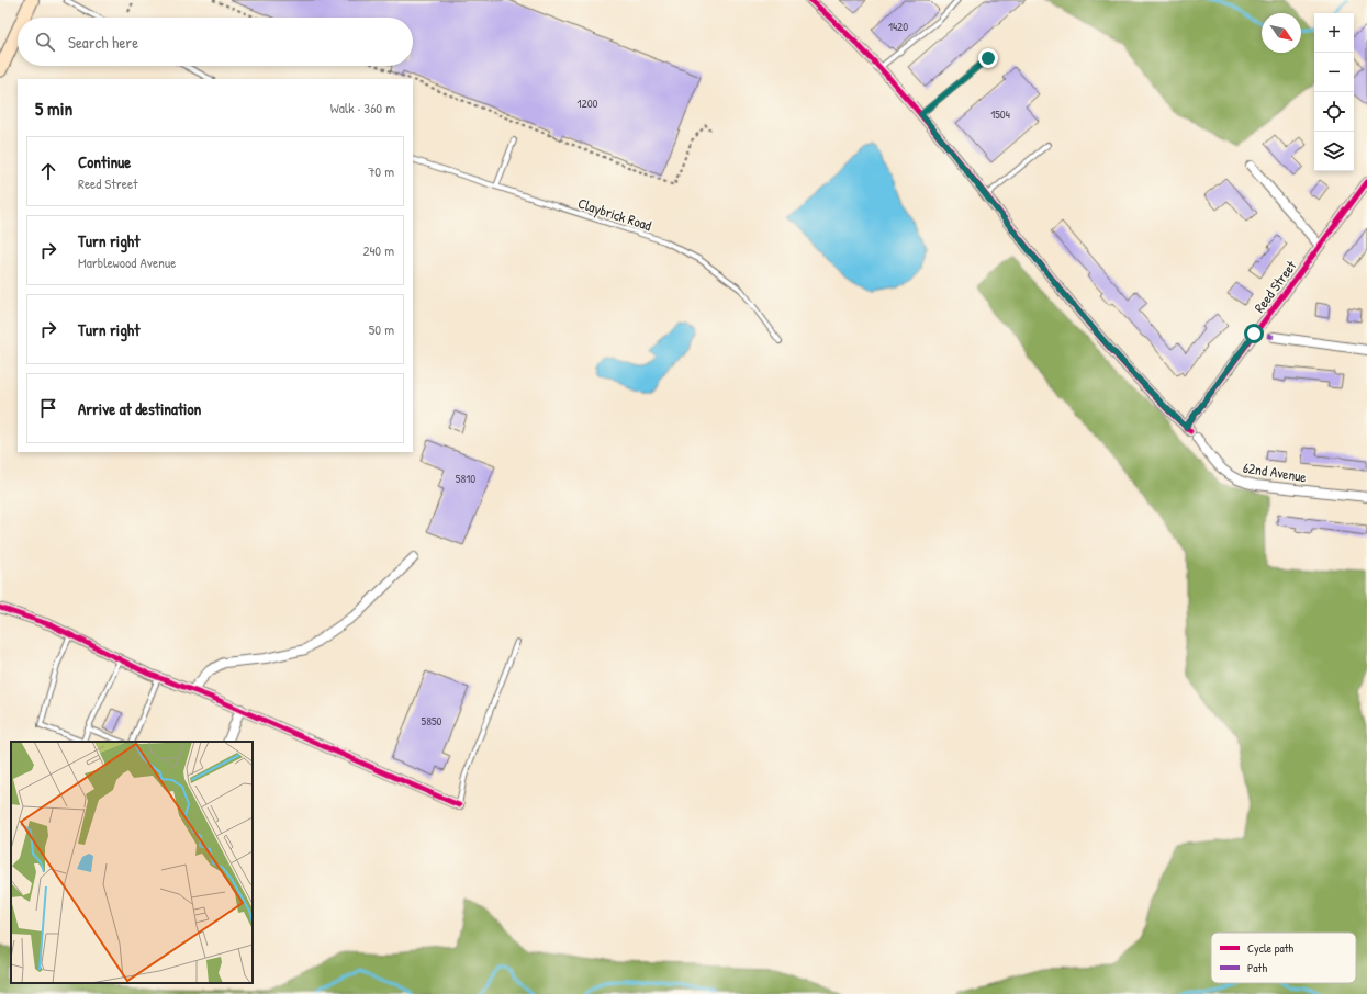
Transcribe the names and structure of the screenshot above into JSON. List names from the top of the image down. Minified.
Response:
{"streets":{"street":["Reed Street","62nd Avenue"],"lane":["Claybrick Road"]},"crossings":[["Reed Street","62nd Avenue"]],"house_numbers":["1420","1200","1504","5810","5850"],"legend":["Cycle path","Path"],"north":"bottom right","page":{"map_buttons":["+","−"],"search":"Search here","heading":["5 min","Walk · 360 m"],"list":[["Continue","Reed Street","70 m"],["Turn right","Marblewood Avenue","240 m"],["Turn right","50 m"],"Arrive at destination"]}}
